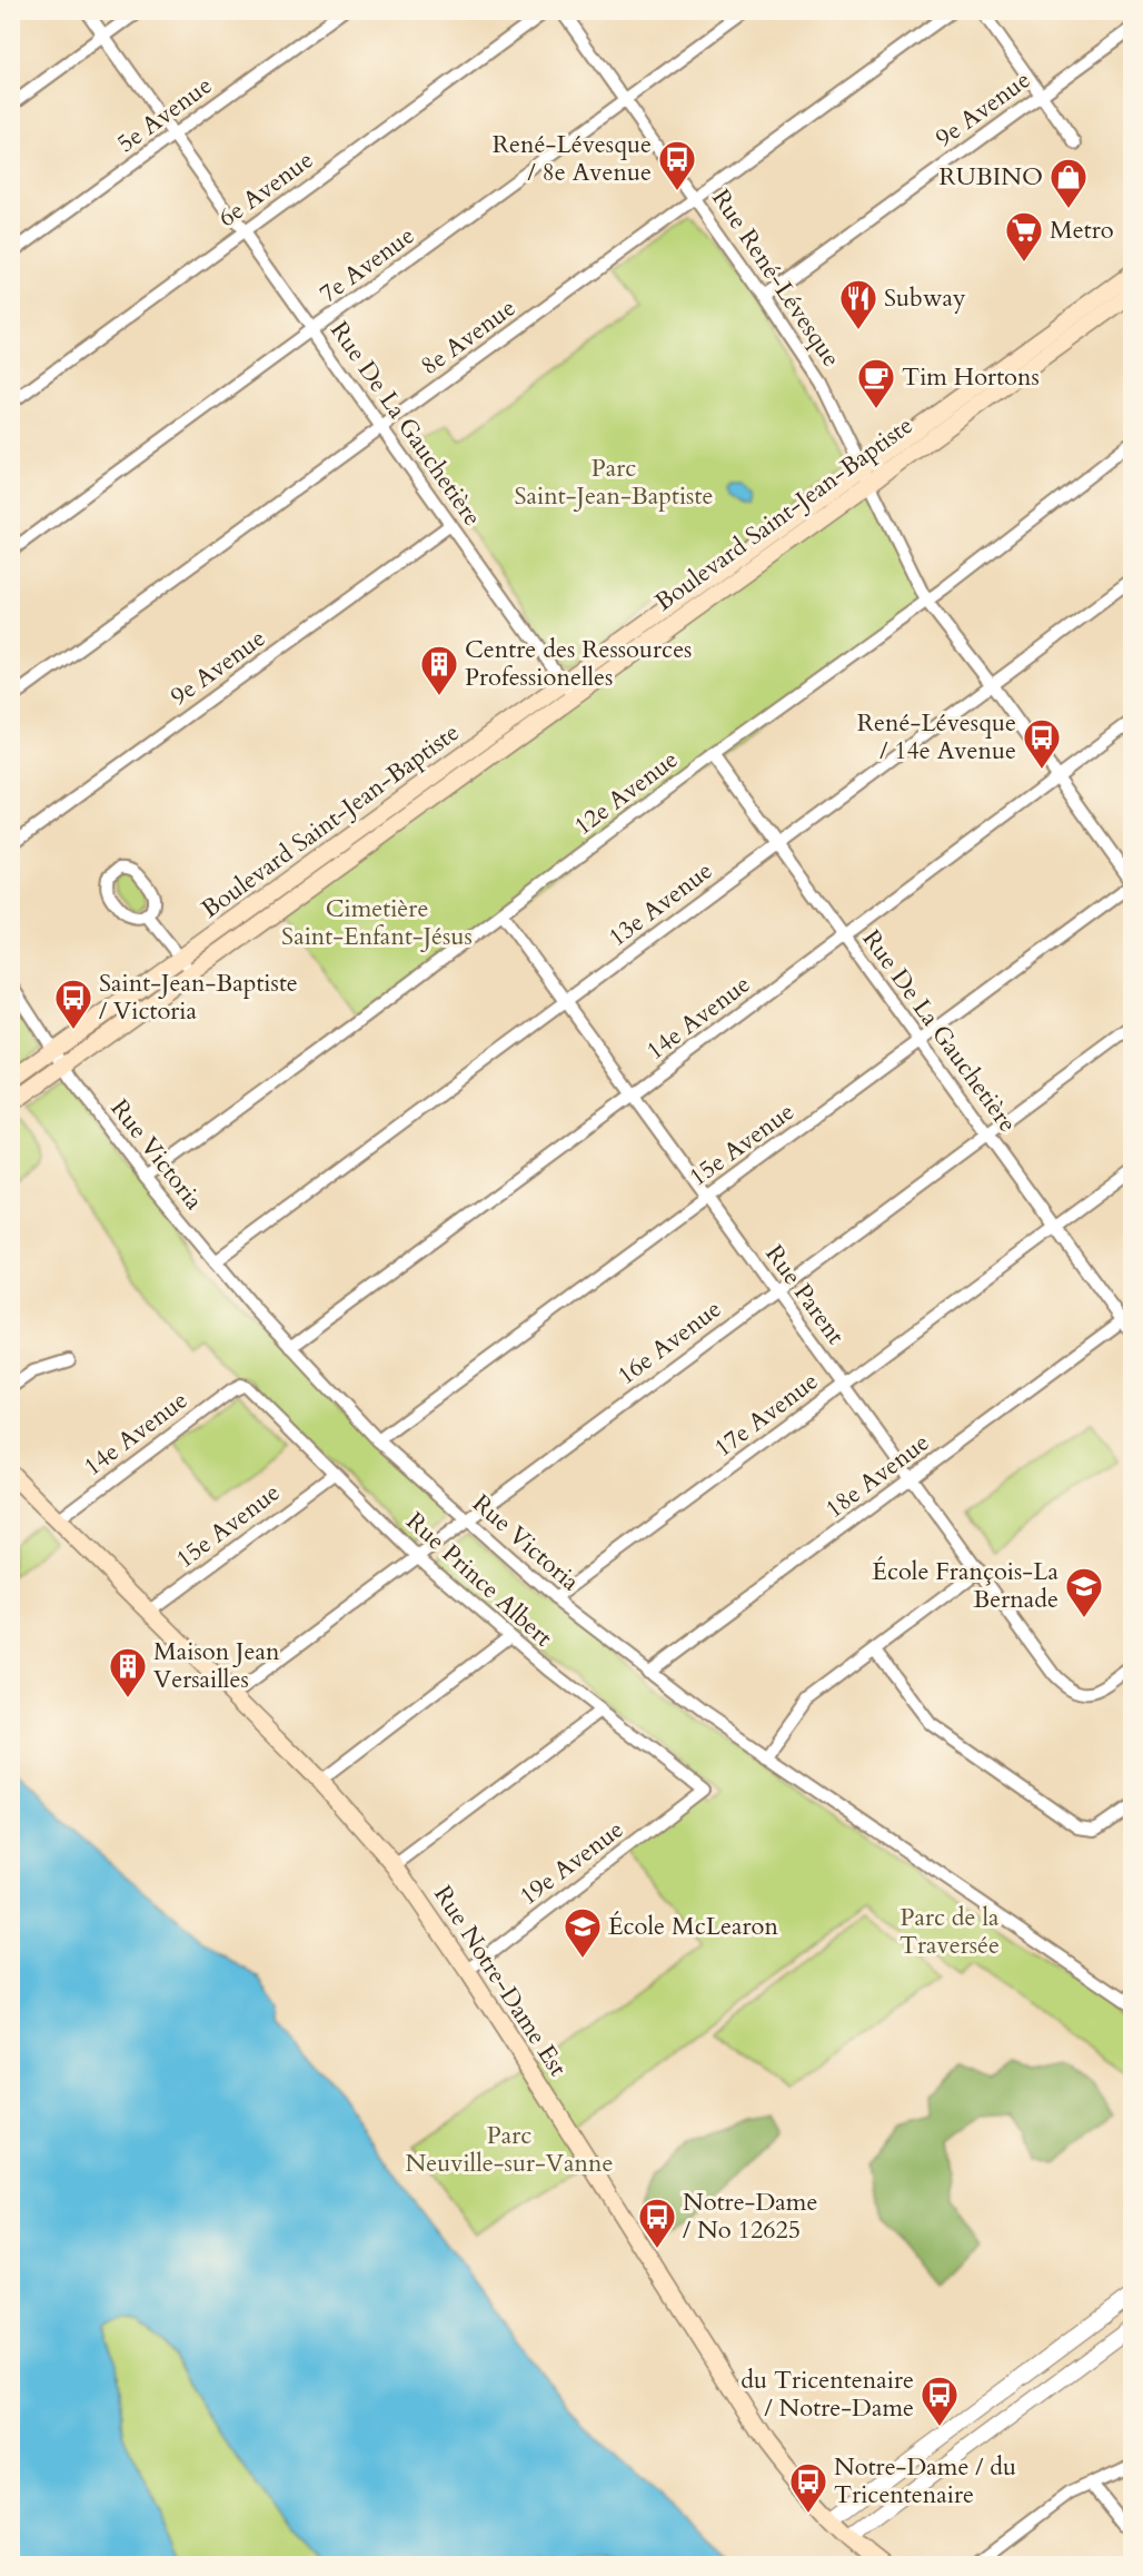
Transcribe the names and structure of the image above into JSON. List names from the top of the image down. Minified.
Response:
{"streets":{"main road":["Boulevard Saint-Jean-Baptiste","Rue Notre-Dame Est"],"street":["9e Avenue","5e Avenue","6e Avenue","7e Avenue","Rue René-Lévesque","8e Avenue","Rue De La Gauchetière","12e Avenue","13e Avenue","14e Avenue","15e Avenue","Rue Victoria","Rue Parent","16e Avenue","17e Avenue","18e Avenue","Rue Prince Albert","19e Avenue"]},"crossings":[["9e Avenue","Rue René-Lévesque"],["9e Avenue","Rue De La Gauchetière"],["5e Avenue","Rue De La Gauchetière"],["6e Avenue","Rue De La Gauchetière"],["7e Avenue","Rue René-Lévesque"],["7e Avenue","Rue De La Gauchetière"],["Rue René-Lévesque","8e Avenue"],["Rue René-Lévesque","Boulevard Saint-Jean-Baptiste"],["Rue René-Lévesque","12e Avenue"],["Rue René-Lévesque","13e Avenue"],["Rue René-Lévesque","14e Avenue"],["Rue René-Lévesque","15e Avenue"],["8e Avenue","Rue De La Gauchetière"],["Rue De La Gauchetière","Boulevard Saint-Jean-Baptiste"],["Rue De La Gauchetière","12e Avenue"],["Rue De La Gauchetière","13e Avenue"],["Rue De La Gauchetière","14e Avenue"],["Rue De La Gauchetière","15e Avenue"],["Rue De La Gauchetière","16e Avenue"],["Rue De La Gauchetière","17e Avenue"],["Rue De La Gauchetière","18e Avenue"],["Boulevard Saint-Jean-Baptiste","Rue Victoria"],["12e Avenue","Rue Victoria"],["12e Avenue","Rue Parent"],["13e Avenue","Rue Victoria"],["13e Avenue","Rue Parent"],["14e Avenue","Rue Victoria"],["14e Avenue","Rue Parent"],["14e Avenue","Rue Prince Albert"],["14e Avenue","Rue Notre-Dame Est"],["15e Avenue","Rue Victoria"],["15e Avenue","Rue Parent"],["15e Avenue","Rue Prince Albert"],["15e Avenue","Rue Notre-Dame Est"],["Rue Victoria","16e Avenue"],["Rue Victoria","17e Avenue"],["Rue Victoria","18e Avenue"],["Rue Parent","16e Avenue"],["Rue Parent","17e Avenue"],["Rue Parent","18e Avenue"],["16e Avenue","Rue Prince Albert"],["16e Avenue","Rue Notre-Dame Est"],["Rue Prince Albert","19e Avenue"],["19e Avenue","Rue Notre-Dame Est"]],"parks":["Parc Saint-Jean-Baptiste","Cimetière Saint-Enfant-Jésus","Parc de la Traversée","Parc Neuville-sur-Vanne"],"places":{"bus stop":["René-Lévesque / 8e Avenue","René-Lévesque / 14e Avenue","Saint-Jean-Baptiste / Victoria","Notre-Dame / No 12625","du Tricentenaire / Notre-Dame","Notre-Dame / du Tricentenaire"],"shop":["RUBINO"],"supermarket":["Metro"],"restaurant":["Subway"],"cafe":["Tim Hortons"],"building":["Centre des Ressources Professionelles","Maison Jean Versailles"],"school or university":["École François-La Bernade","École McLearon"]}}
